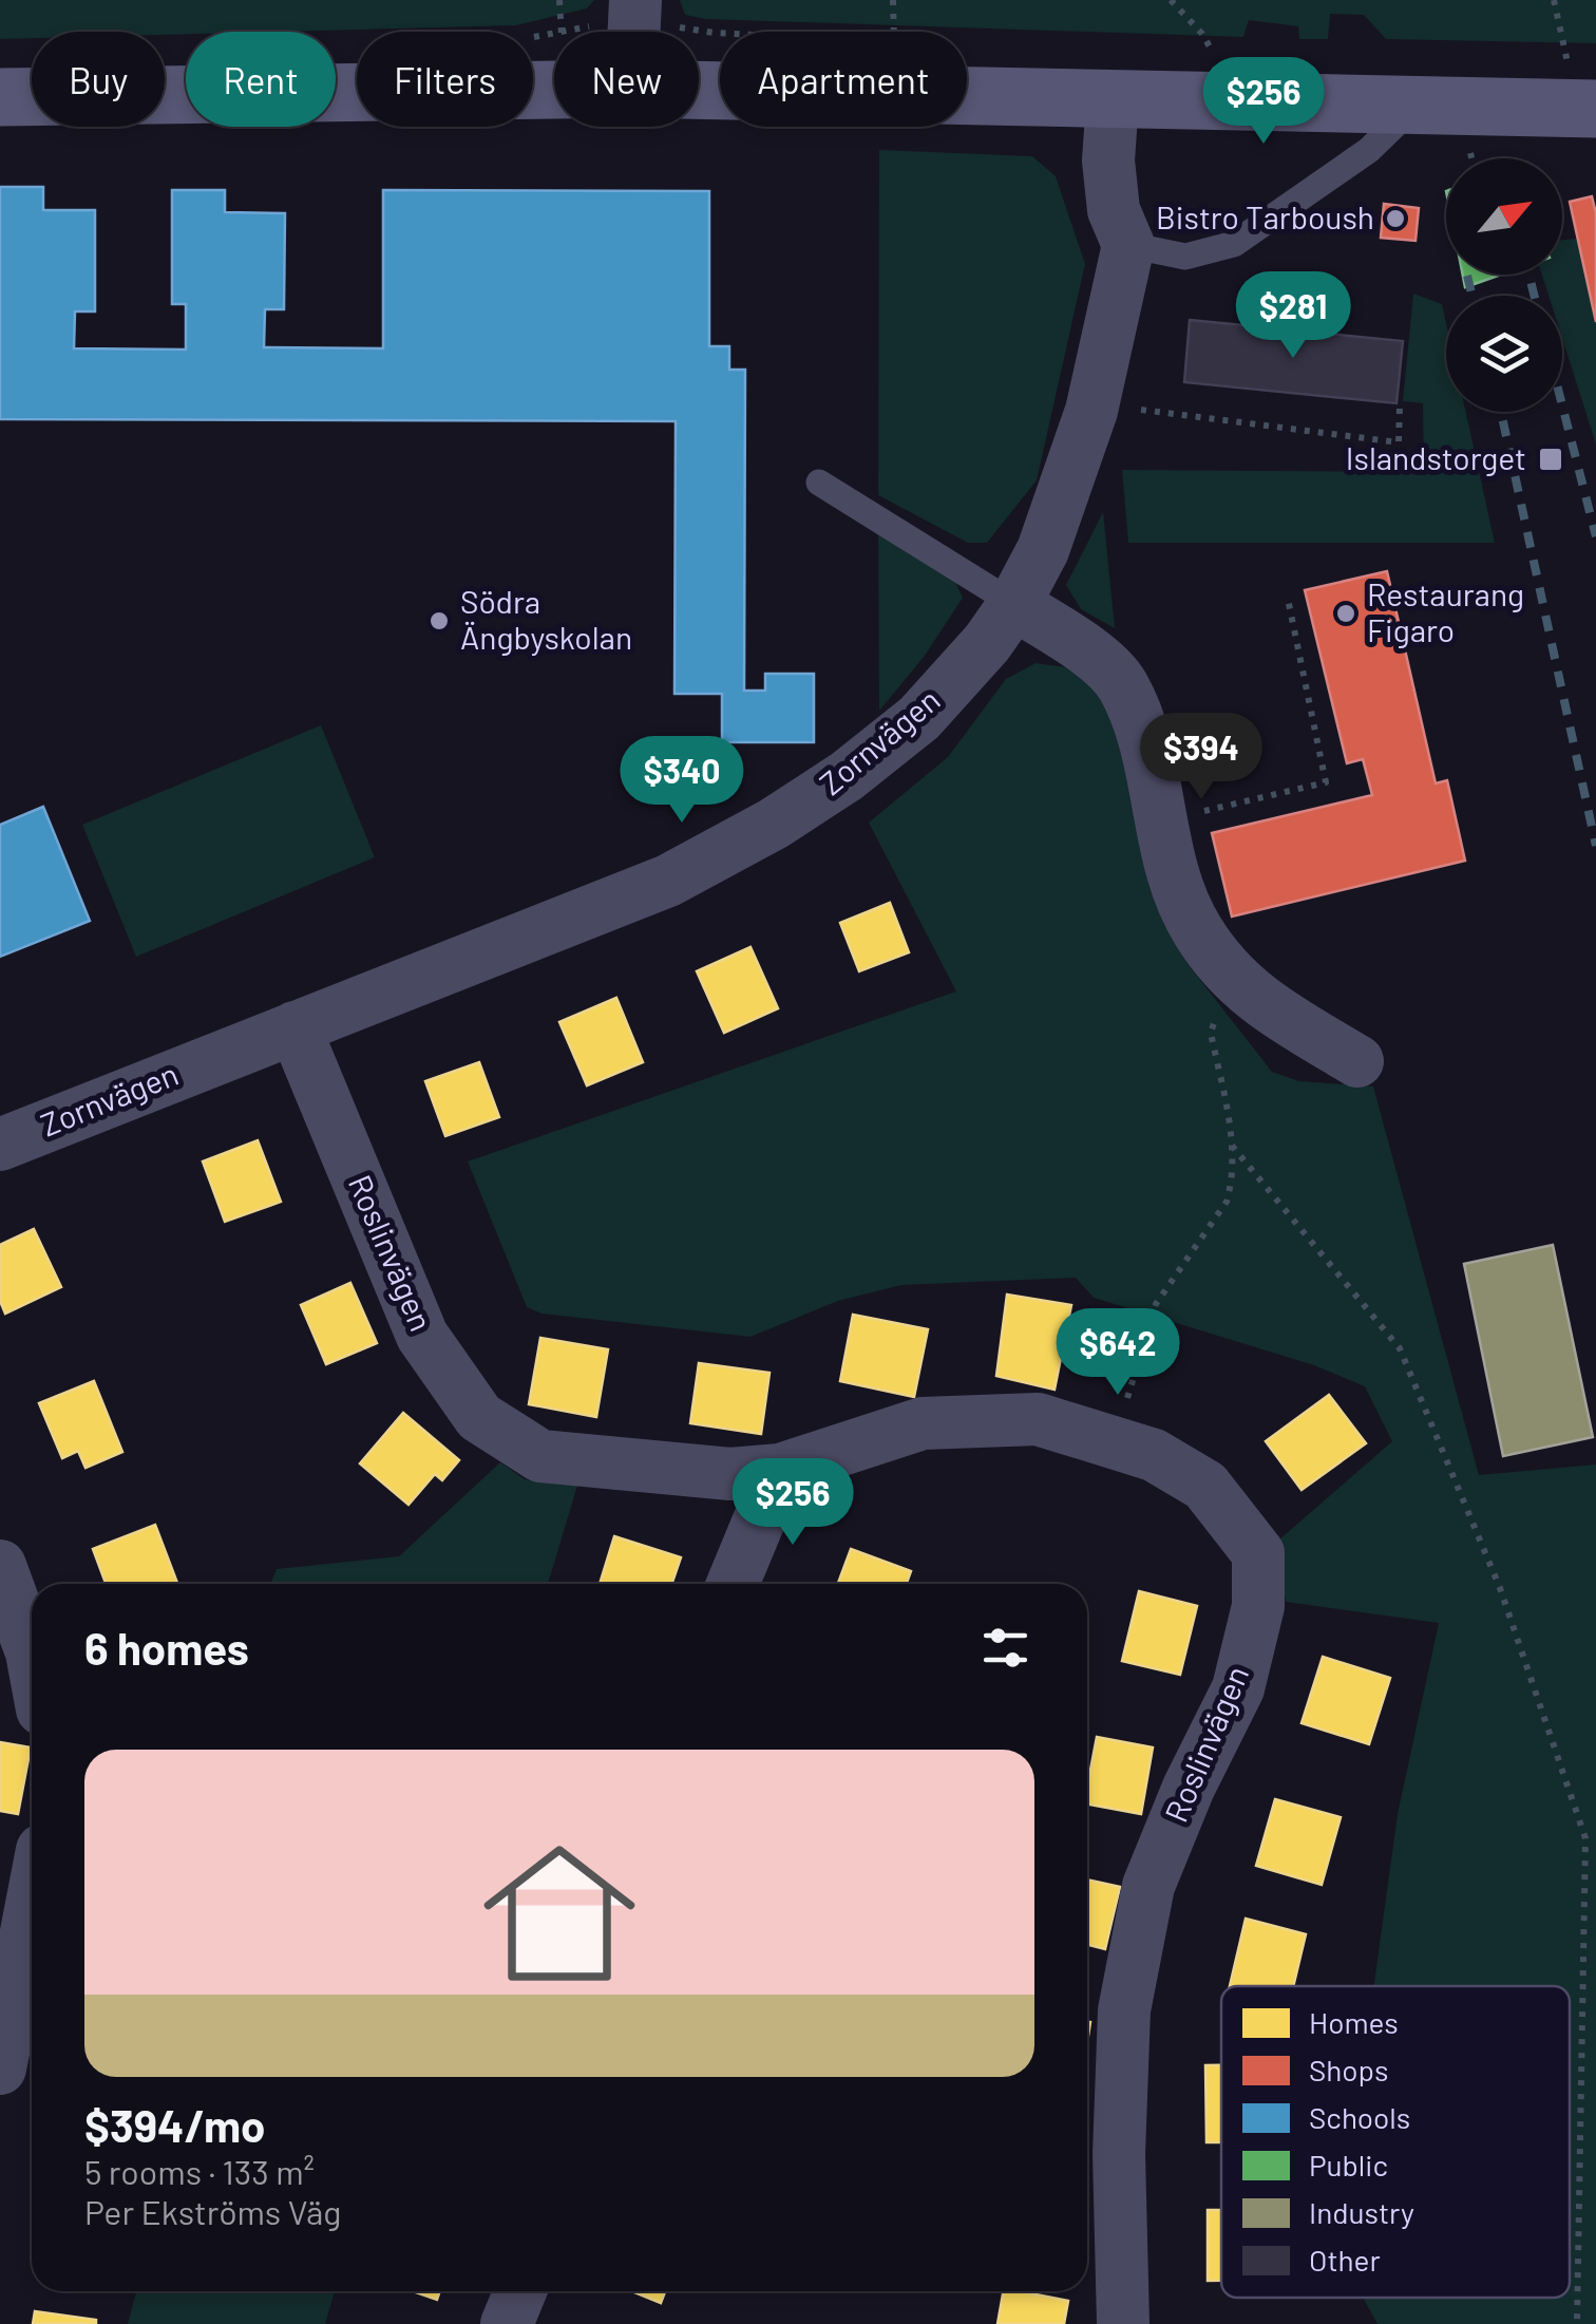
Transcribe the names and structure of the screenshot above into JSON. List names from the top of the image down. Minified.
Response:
{"streets":{"street":["Zornvägen","Roslinvägen"]},"crossings":[["Zornvägen","Roslinvägen"]],"places":{"other":["Bistro Tarboush","Restaurang Figaro","Södra Ängbyskolan"],"transit":["Islandstorget"]},"legend":["Homes","Shops","Schools","Public","Industry","Other"],"north":"top right","page":{"chip":["Buy","Rent","Filters","New","Apartment"],"price":["$256","$281","$394","$340","$642","$256"],"heading":"6 homes","list":[{"name":"$394/mo","note":"5 rooms · 133 m² · Per Ekströms Väg"}]}}
